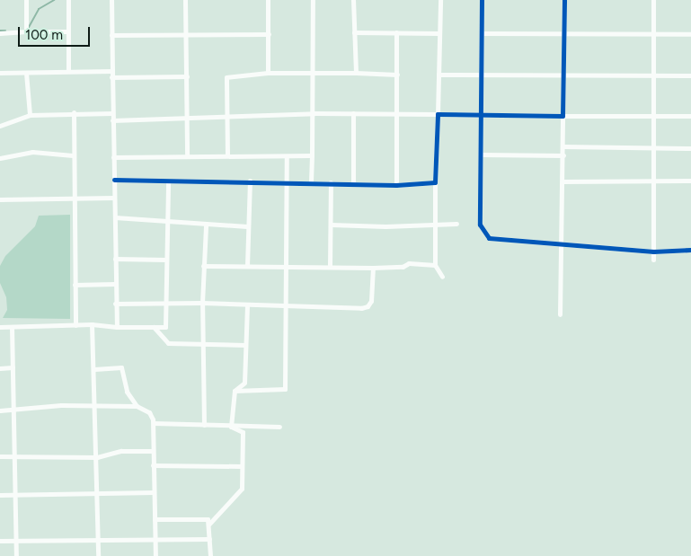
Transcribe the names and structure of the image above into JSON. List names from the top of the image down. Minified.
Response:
{"scale_bar":"100 m"}
